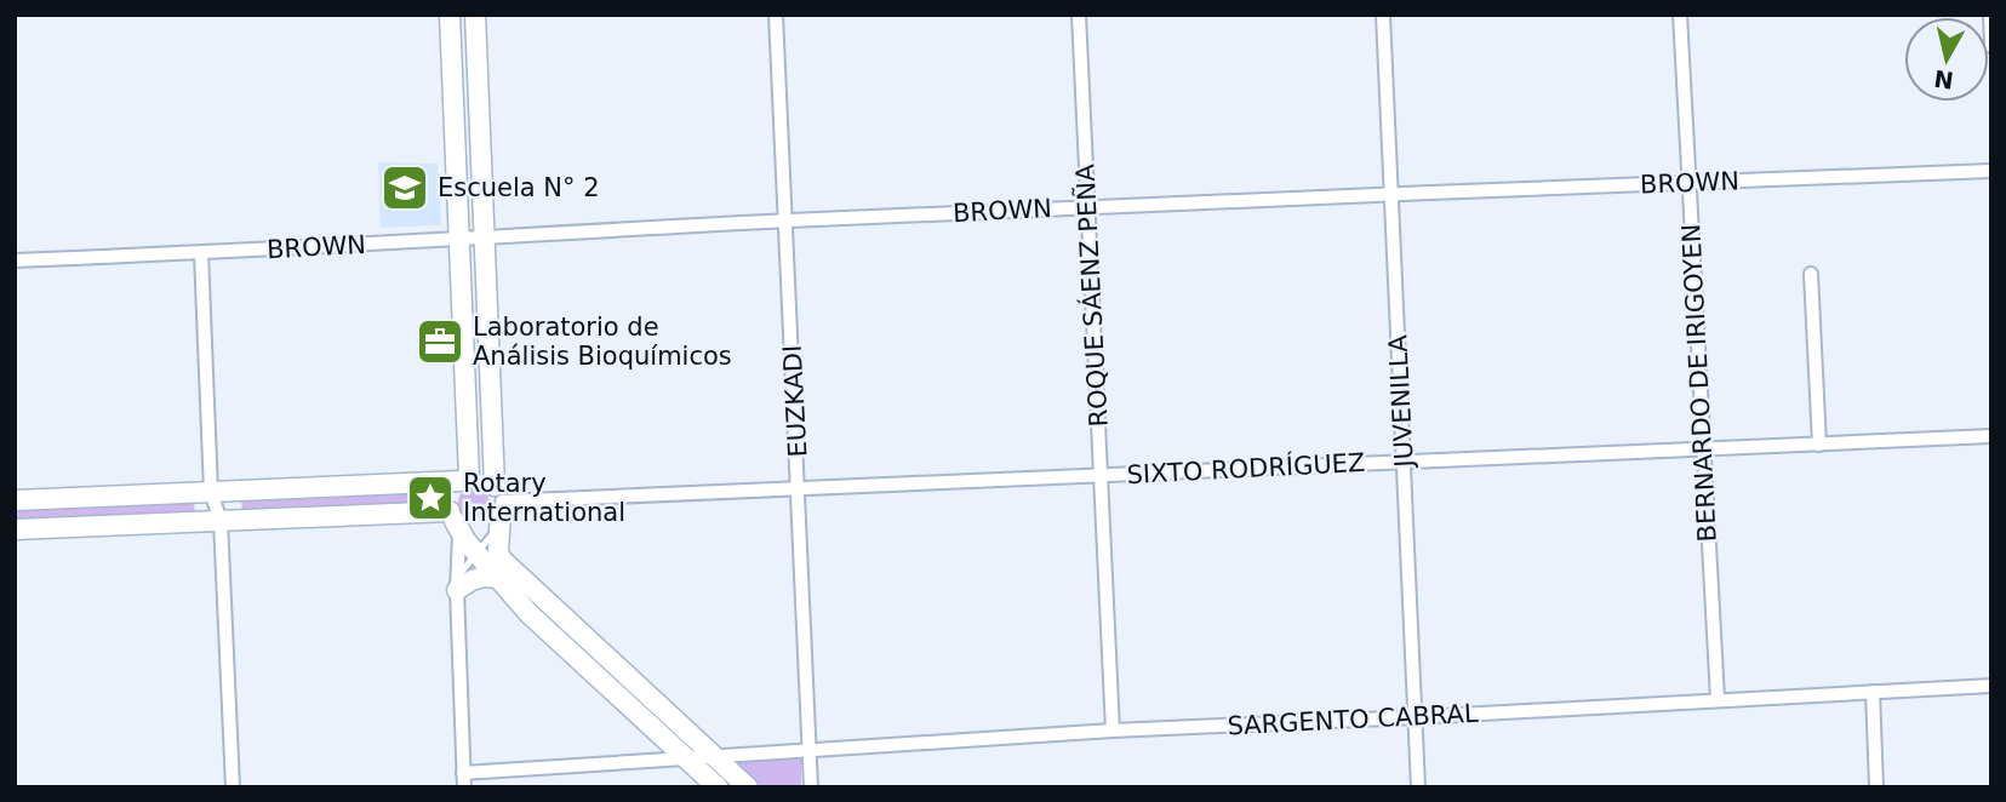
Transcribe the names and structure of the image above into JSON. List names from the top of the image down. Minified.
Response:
{"streets":{"street":["BROWN","ROQUE SÁENZ PEÑA","BERNARDO DE IRIGOYEN","EUZKADI","JUVENILLA","SIXTO RODRÍGUEZ","SARGENTO CABRAL"]},"crossings":[["BROWN","ROQUE SÁENZ PEÑA"],["BROWN","BERNARDO DE IRIGOYEN"],["BROWN","EUZKADI"],["BROWN","JUVENILLA"],["ROQUE SÁENZ PEÑA","SIXTO RODRÍGUEZ"],["ROQUE SÁENZ PEÑA","SARGENTO CABRAL"],["BERNARDO DE IRIGOYEN","SIXTO RODRÍGUEZ"],["BERNARDO DE IRIGOYEN","SARGENTO CABRAL"],["EUZKADI","SIXTO RODRÍGUEZ"],["EUZKADI","SARGENTO CABRAL"],["JUVENILLA","SIXTO RODRÍGUEZ"],["JUVENILLA","SARGENTO CABRAL"]],"places":{"school or university":["Escuela N° 2"],"office":["Laboratorio de Análisis Bioquímicos"],"place":["Rotary International"]},"north":"bottom"}
